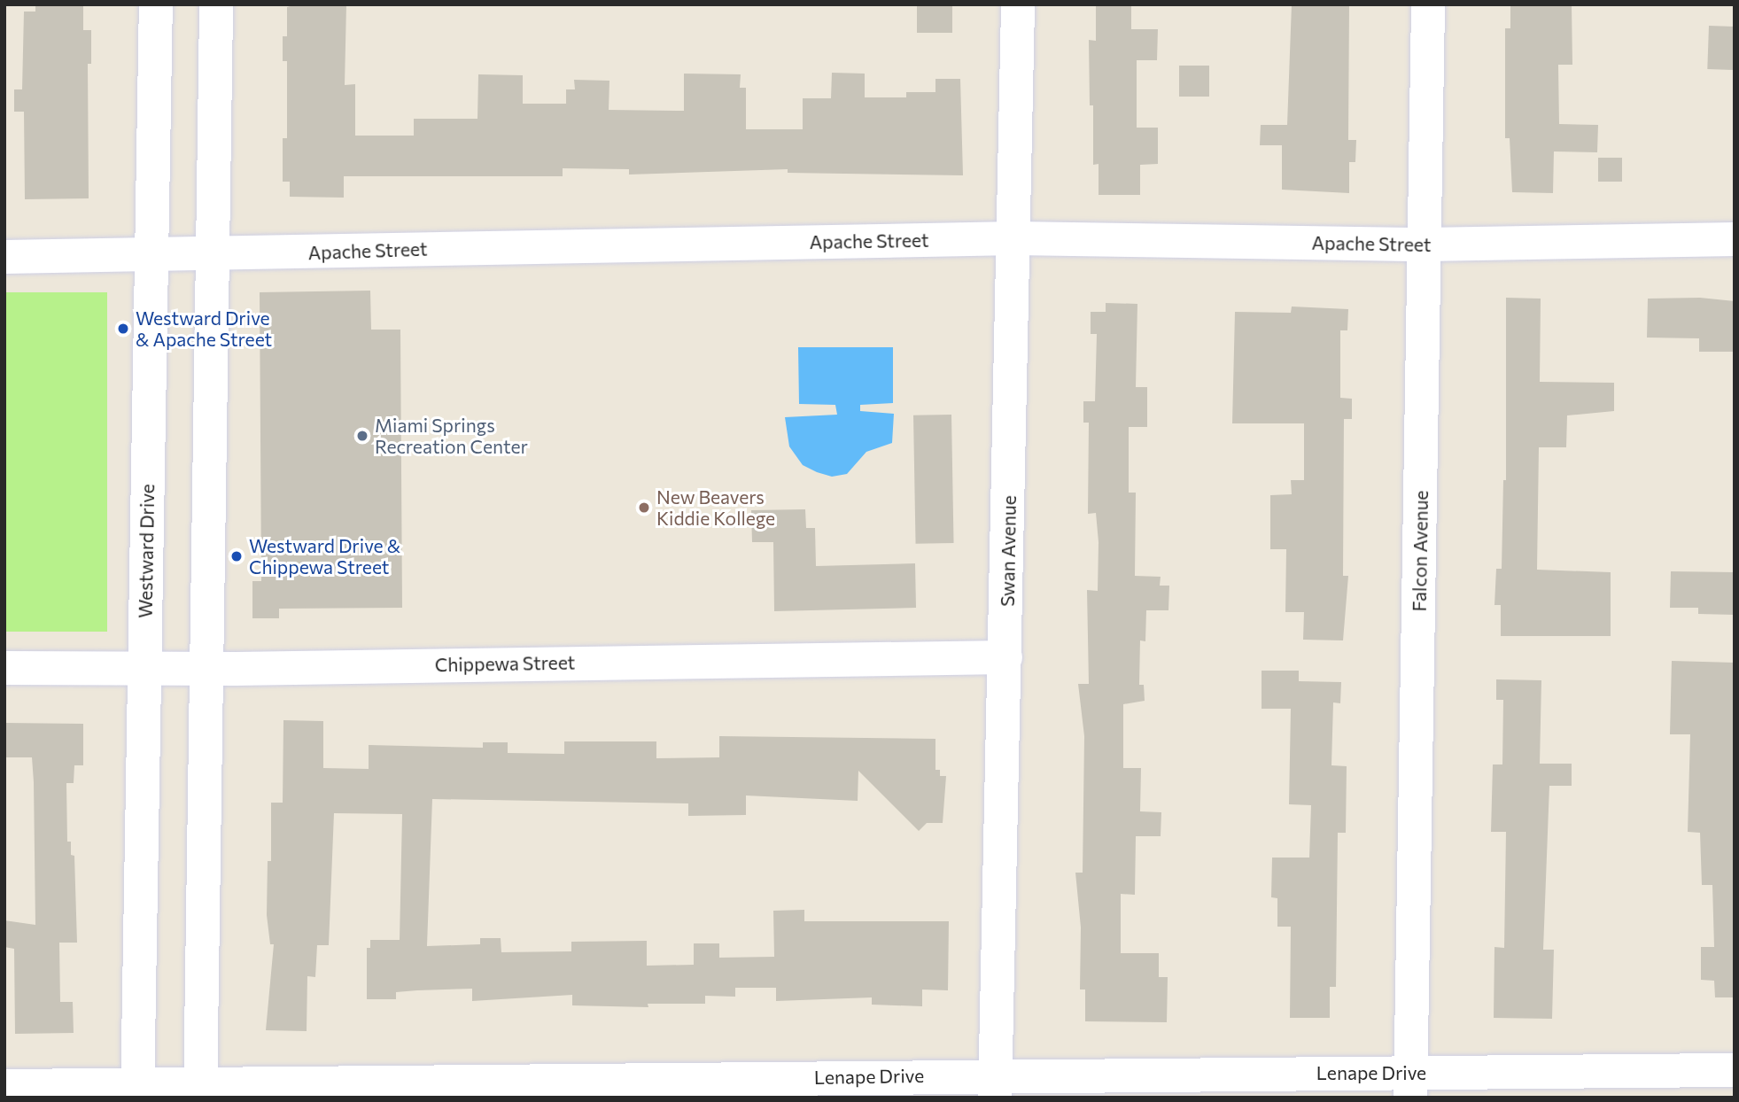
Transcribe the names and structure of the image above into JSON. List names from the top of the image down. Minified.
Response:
{"streets":{"street":["Apache Street","Westward Drive","Swan Avenue","Falcon Avenue","Chippewa Street","Lenape Drive"]},"crossings":[["Apache Street","Westward Drive"],["Apache Street","Swan Avenue"],["Apache Street","Falcon Avenue"],["Westward Drive","Chippewa Street"],["Westward Drive","Lenape Drive"],["Swan Avenue","Chippewa Street"],["Swan Avenue","Lenape Drive"],["Falcon Avenue","Lenape Drive"]],"places":["Westward Drive & Apache Street","Miami Springs Recreation Center","New Beavers Kiddie Kollege","Westward Drive & Chippewa Street"]}
